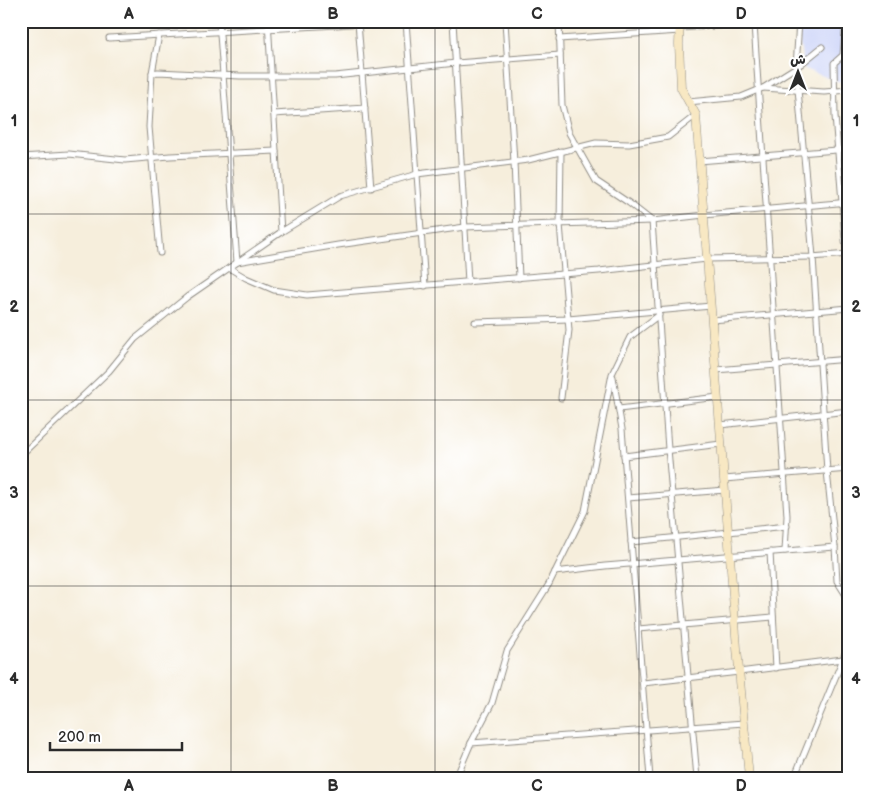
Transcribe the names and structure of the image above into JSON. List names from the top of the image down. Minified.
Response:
{"scale_bar":"200 m","north":"top","grid":{"columns":["A","B","C","D"],"rows":["1","2","3","4"]}}
